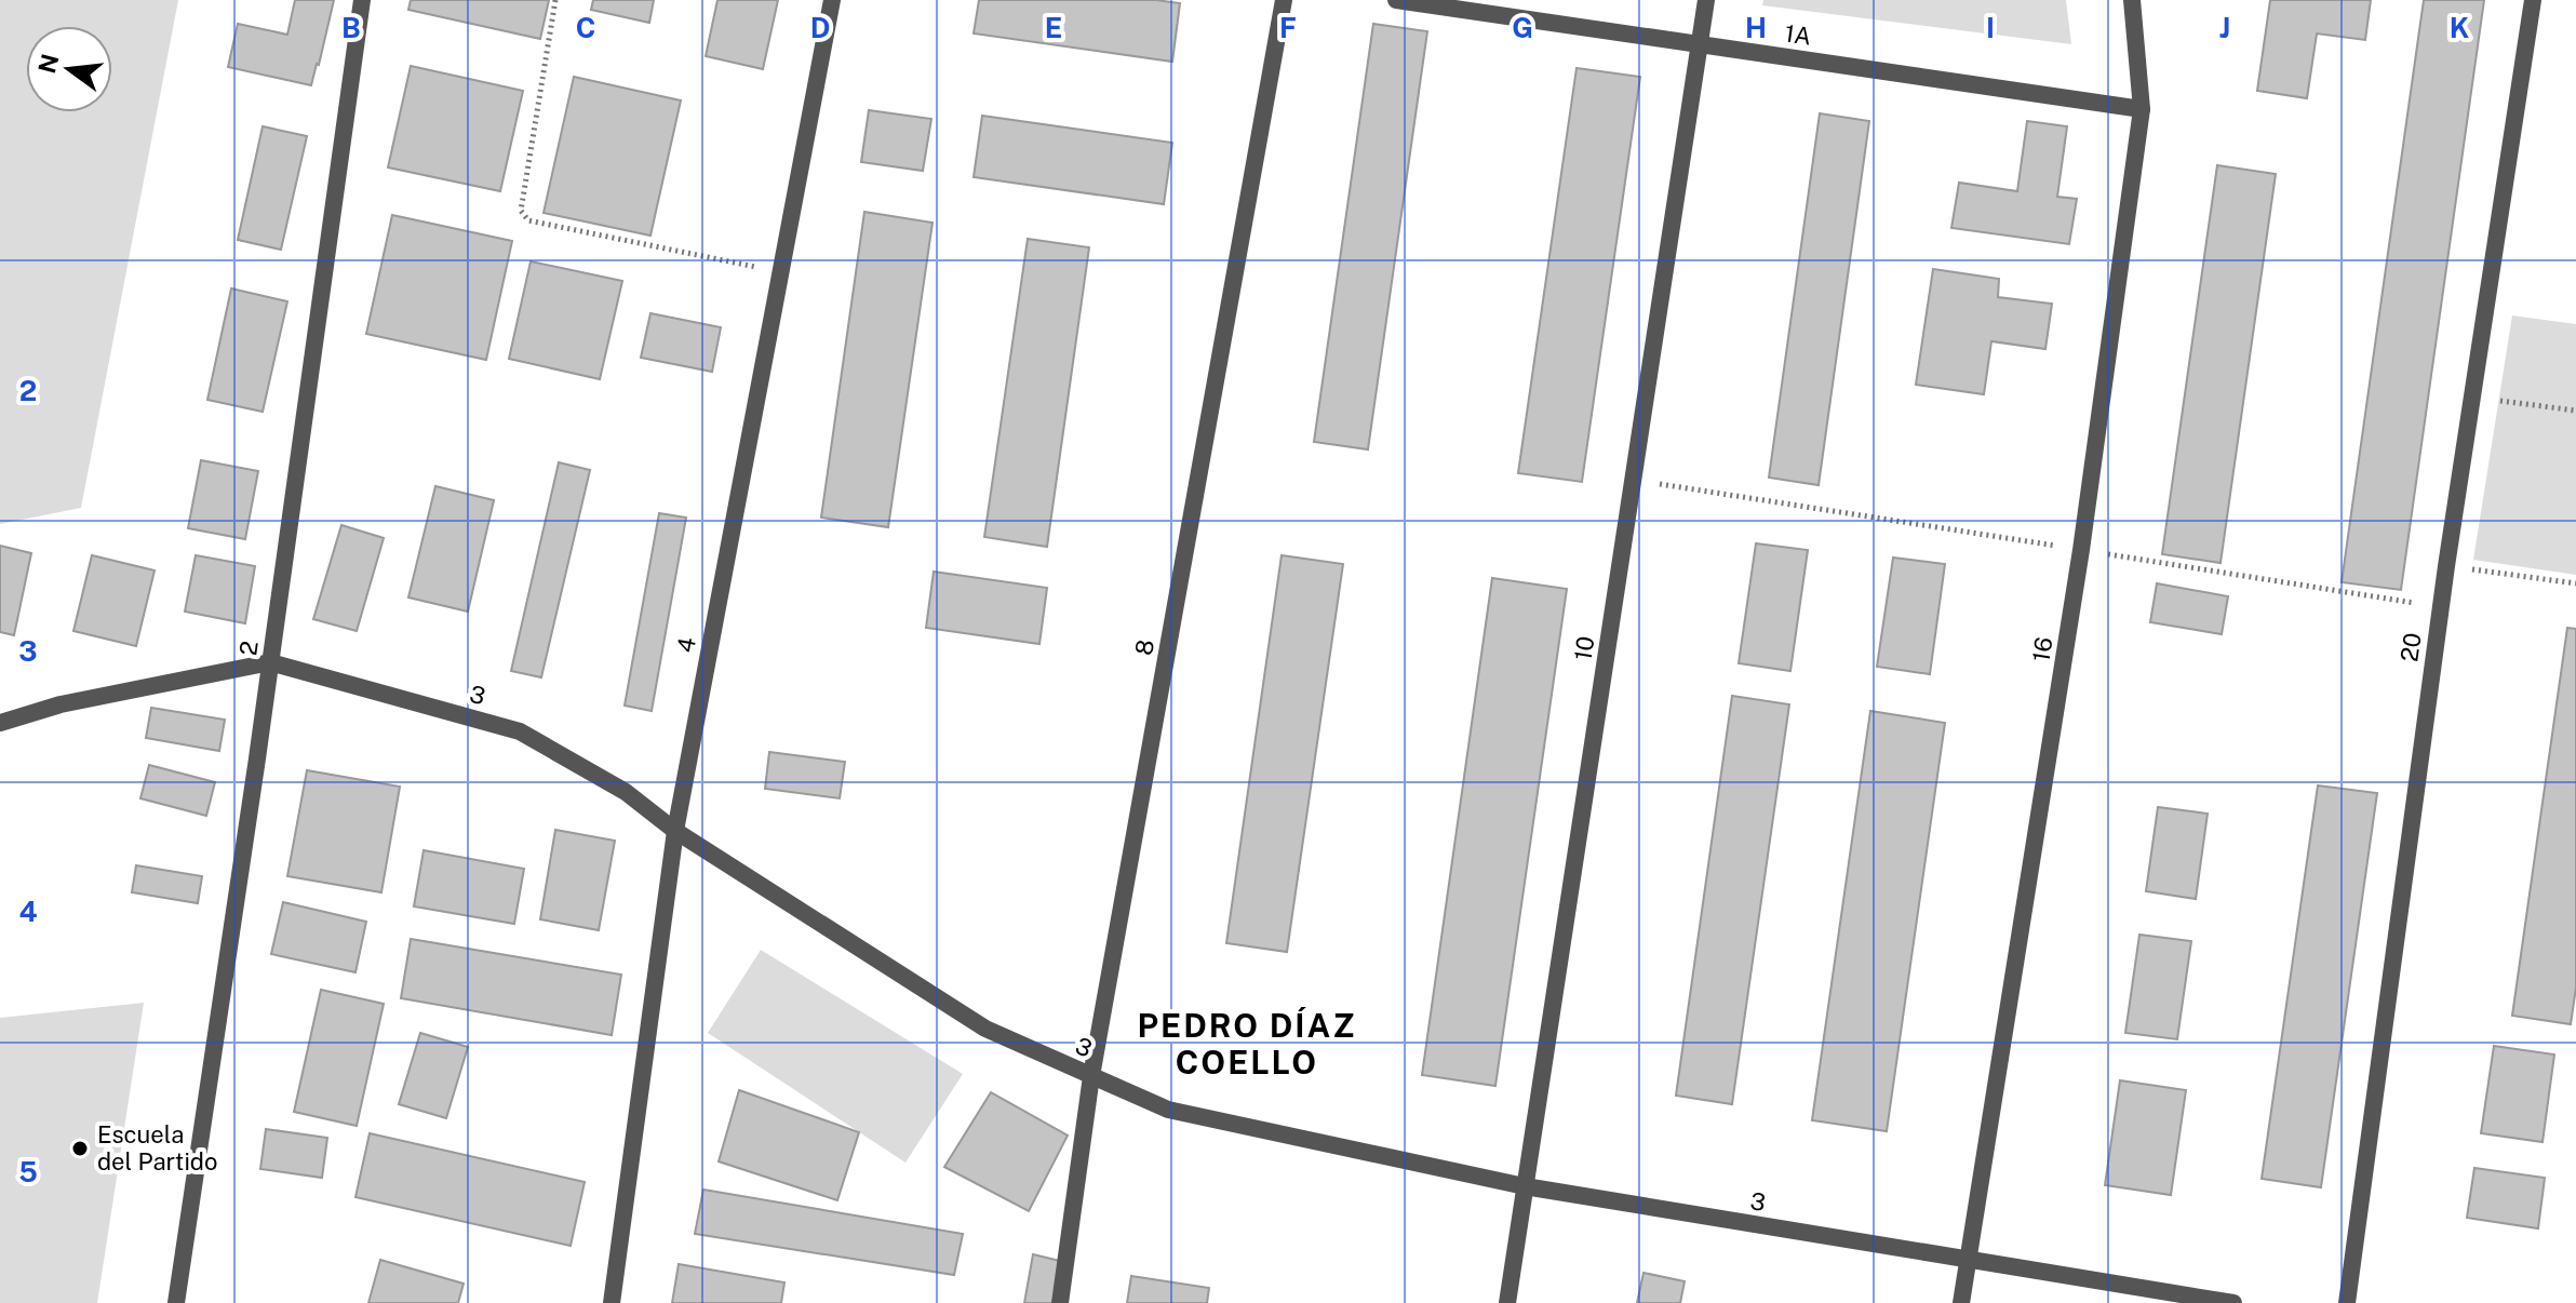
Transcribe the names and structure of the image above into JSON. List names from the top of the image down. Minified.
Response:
{"streets":{"street":["1A","4","8","20","2","10","16","3"]},"crossings":[["1A","10"],["1A","16"],["4","3"],["8","3"],["2","3"],["10","3"],["16","3"]],"districts":["PEDRO DÍAZ COELLO"],"places":["Escuela del Partido"],"north":"left","grid":{"columns":["B","C","D","E","F","G","H","I","J","K"],"rows":["2","3","4","5"]}}
